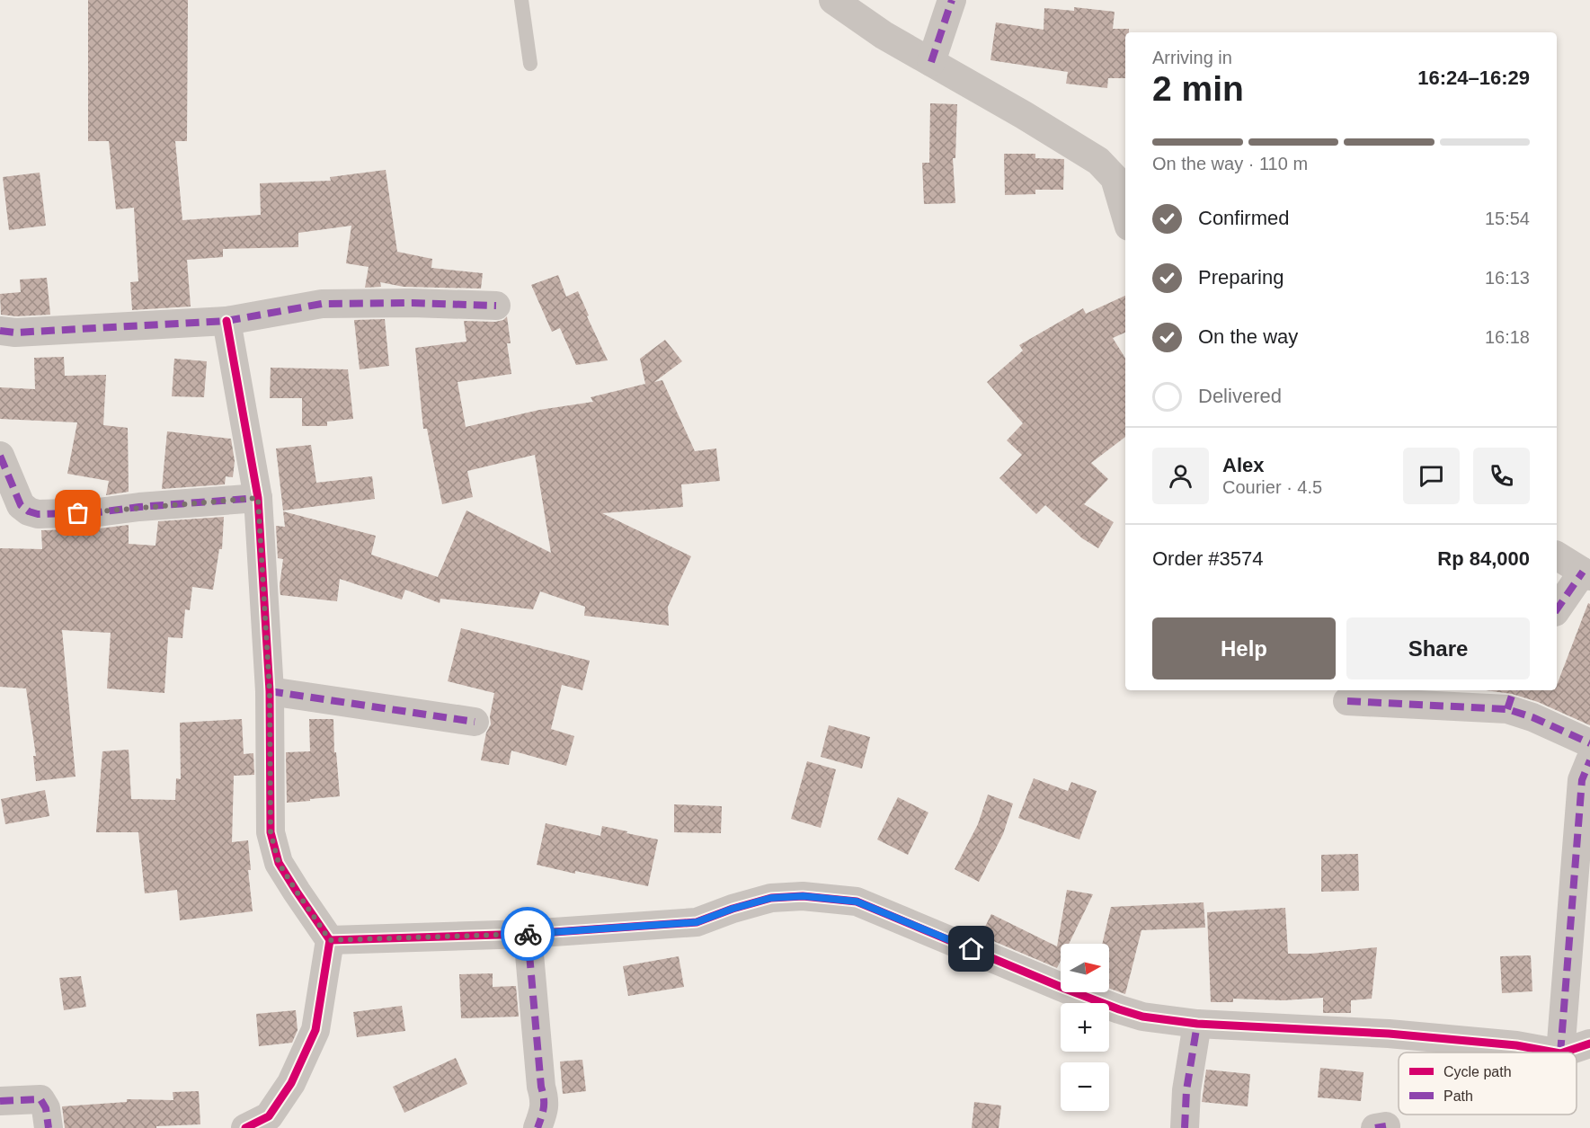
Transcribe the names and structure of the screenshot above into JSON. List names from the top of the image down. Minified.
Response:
{"legend":["Cycle path","Path"],"north":"right","page":{"heading":["2 min","Arriving in","16:24–16:29"],"panel":["Alex","Courier · 4.5","Order #3574","Rp 84,000"],"bar":"On the way · 110 m","list":[["Confirmed","15:54"],["Preparing","16:13"],["On the way","16:18"],"Delivered"],"buttons":["Help","Share"],"map_buttons":["+","−"]}}
